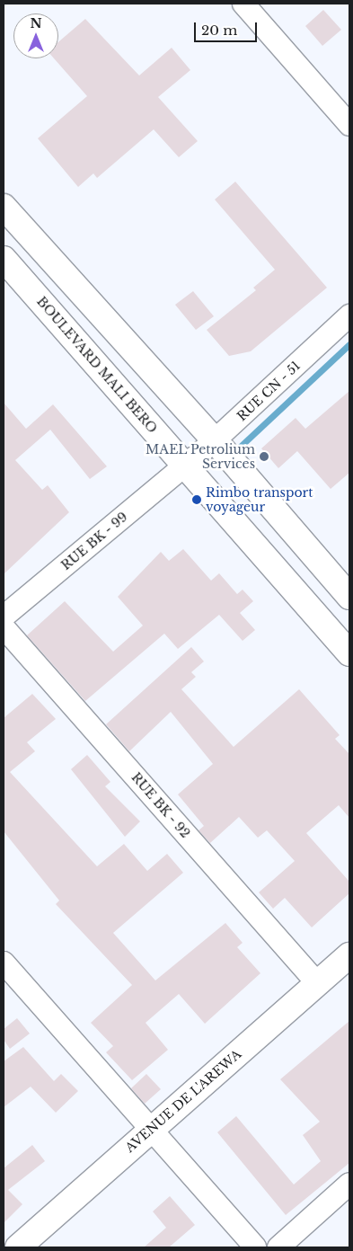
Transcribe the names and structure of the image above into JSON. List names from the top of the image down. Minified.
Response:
{"streets":{"main road":["BOULEVARD MALI BERO","AVENUE DE L'AREWA"],"street":["RUE CN - 51","RUE BK - 99","RUE BK - 92"]},"crossings":[["BOULEVARD MALI BERO","RUE CN - 51"],["BOULEVARD MALI BERO","RUE BK - 99"],["RUE CN - 51","RUE BK - 99"],["RUE BK - 92","AVENUE DE L'AREWA"]],"places":["MAEL Petrolium Services","Rimbo transport voyageur"],"scale_bar":"20 m","north":"top"}
